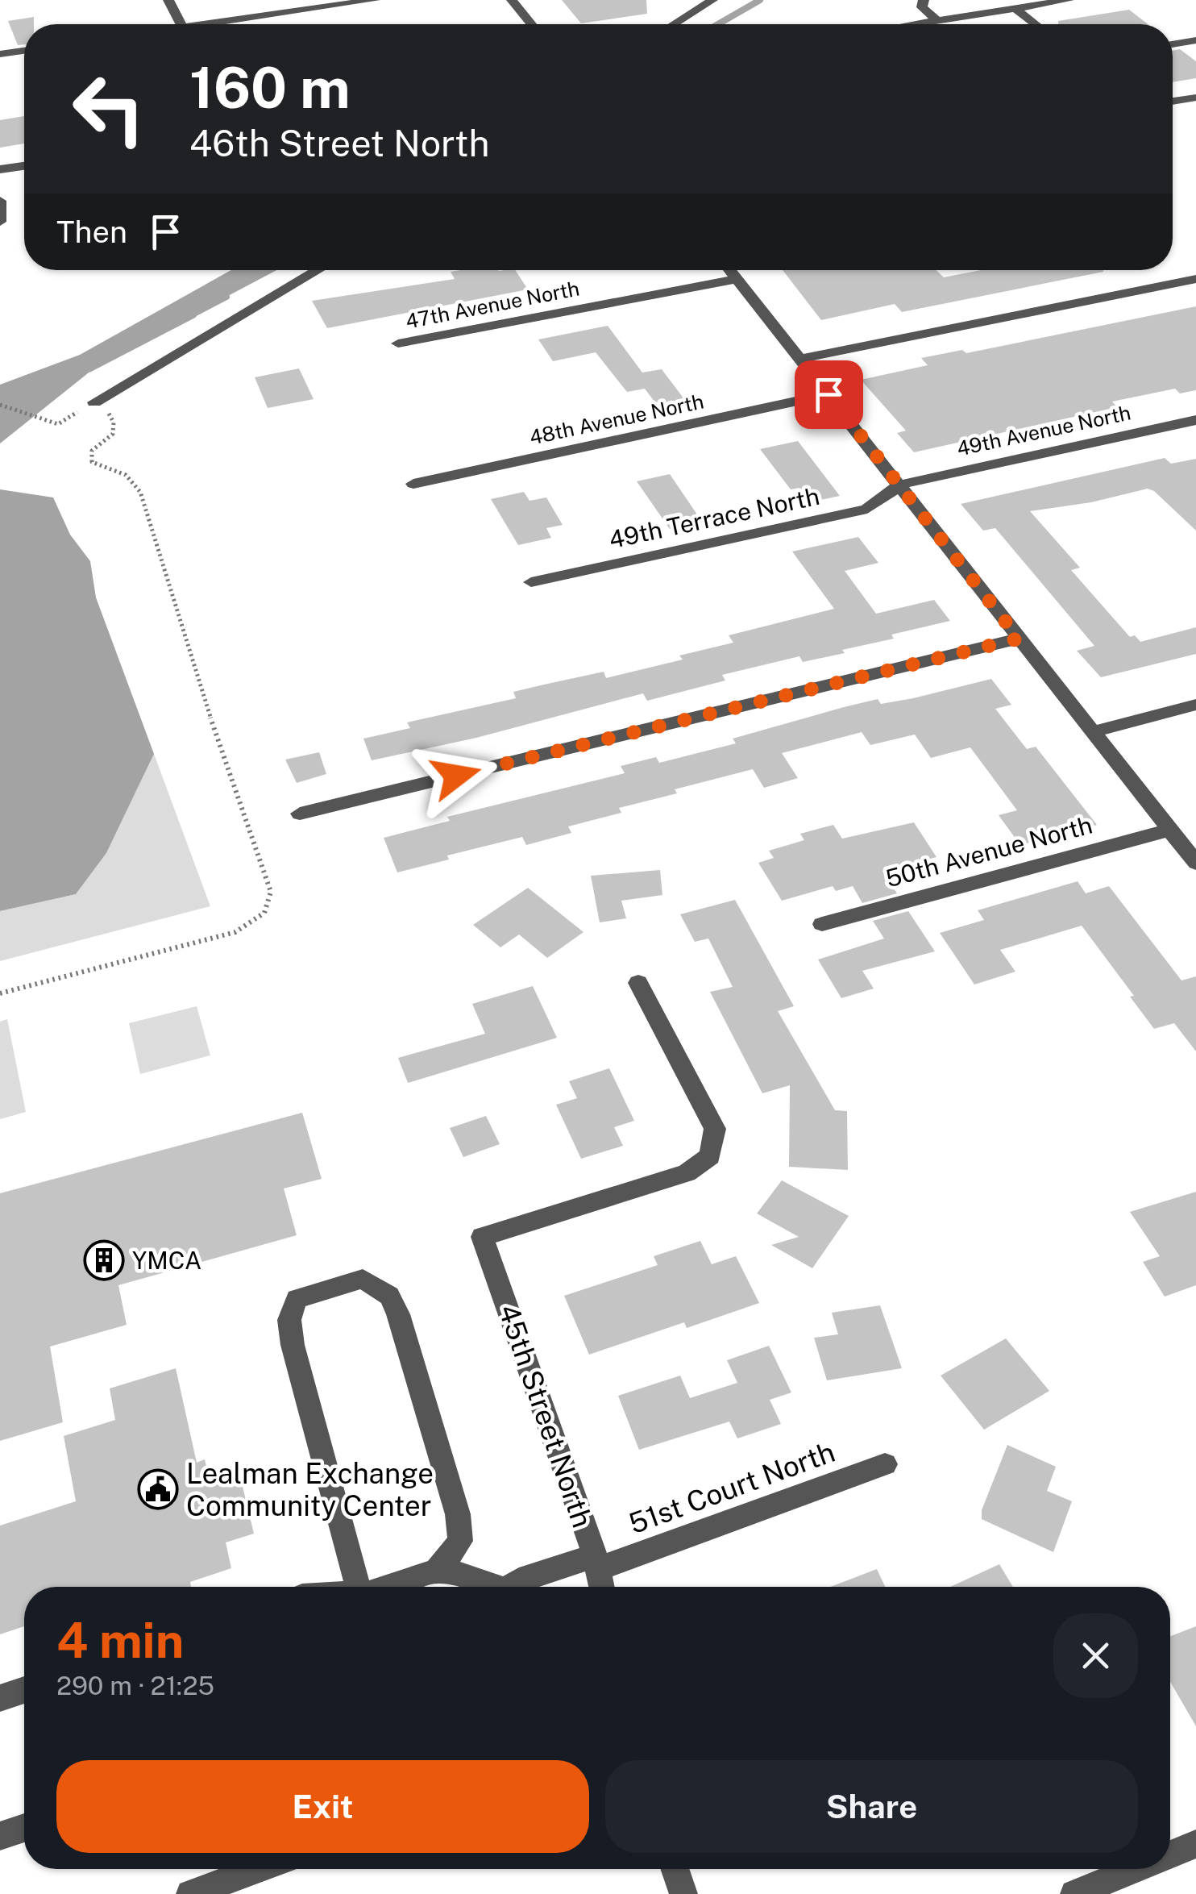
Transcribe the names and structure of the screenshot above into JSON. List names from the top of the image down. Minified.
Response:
{"streets":{"street":["47th Avenue North","48th Avenue North","49th Avenue North","49th Terrace North","50th Avenue North","45th Street North","51st Court North"]},"crossings":[["49th Avenue North","49th Terrace North"],["45th Street North","51st Court North"]],"places":{"building":["YMCA"],"public building":["Lealman Exchange Community Center"]},"page":{"turn":["160 m","46th Street North"],"then":"Then","heading":["4 min","290 m · 21:25"],"buttons":["Exit","Share"]}}
